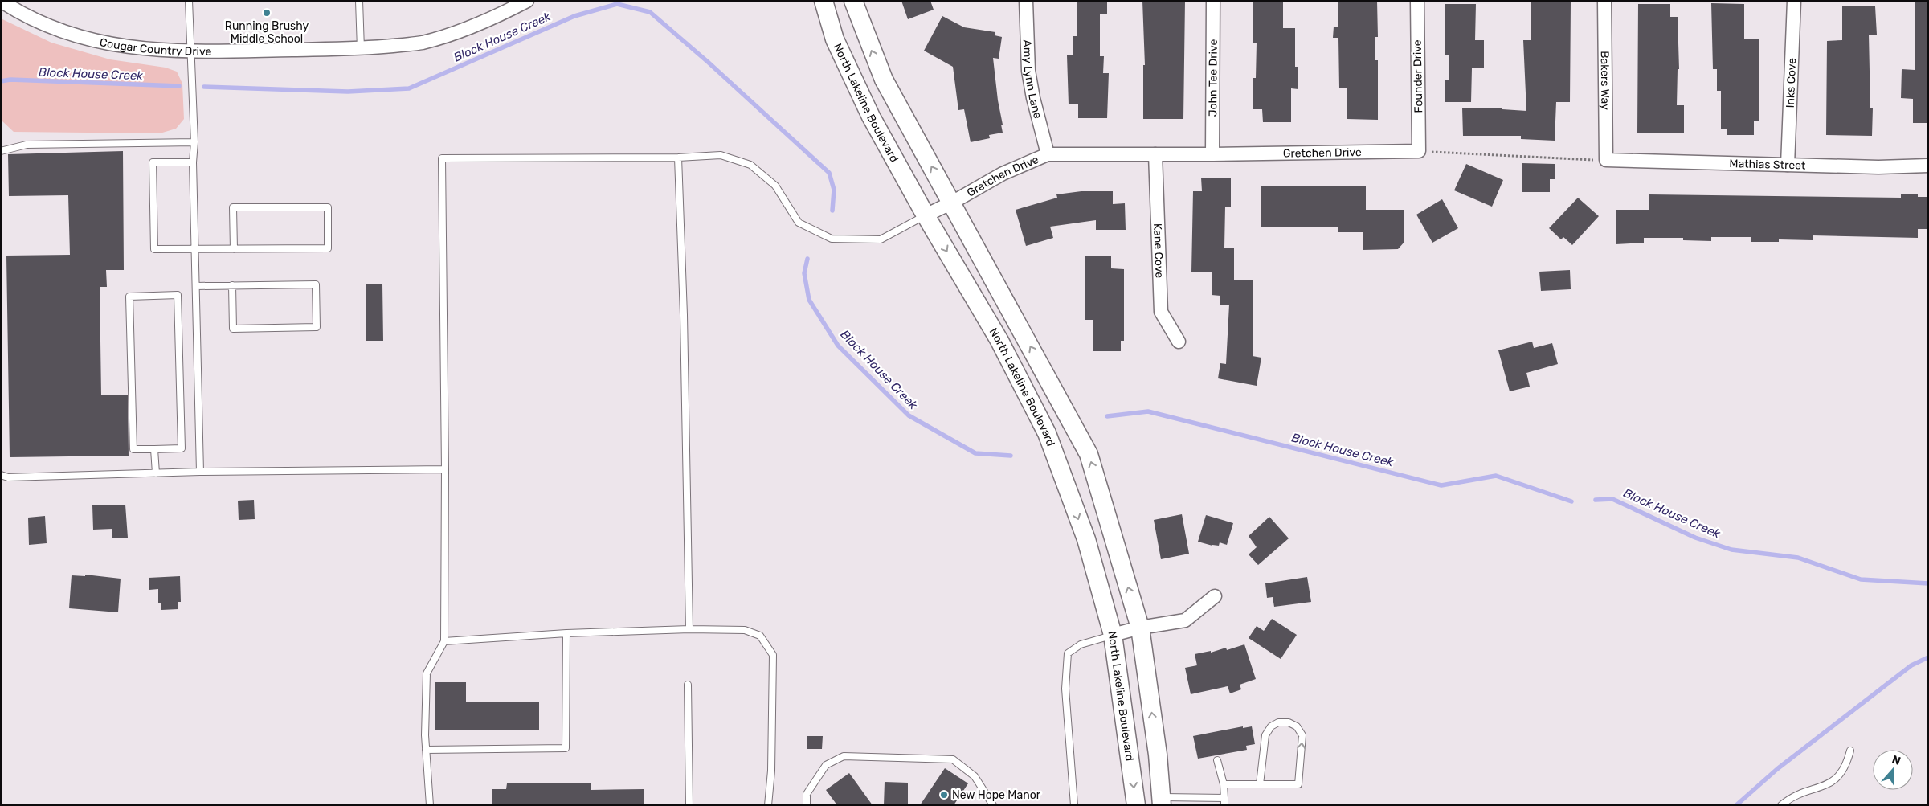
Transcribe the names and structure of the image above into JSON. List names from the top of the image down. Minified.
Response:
{"streets":{"main road":["North Lakeline Boulevard"],"street":["Cougar Country Drive","Founder Drive","Amy Lynn Lane","John Tee Drive","Bakers Way","Inks Cove","Gretchen Drive","Mathias Street","Kane Cove"]},"crossings":[["Founder Drive","Gretchen Drive"],["Amy Lynn Lane","Gretchen Drive"],["John Tee Drive","Gretchen Drive"],["Bakers Way","Mathias Street"],["Inks Cove","Mathias Street"],["North Lakeline Boulevard","Gretchen Drive"],["Gretchen Drive","Kane Cove"]],"water":["Block House Creek"],"places":["Running Brushy Middle School","New Hope Manor"],"north":"top"}
